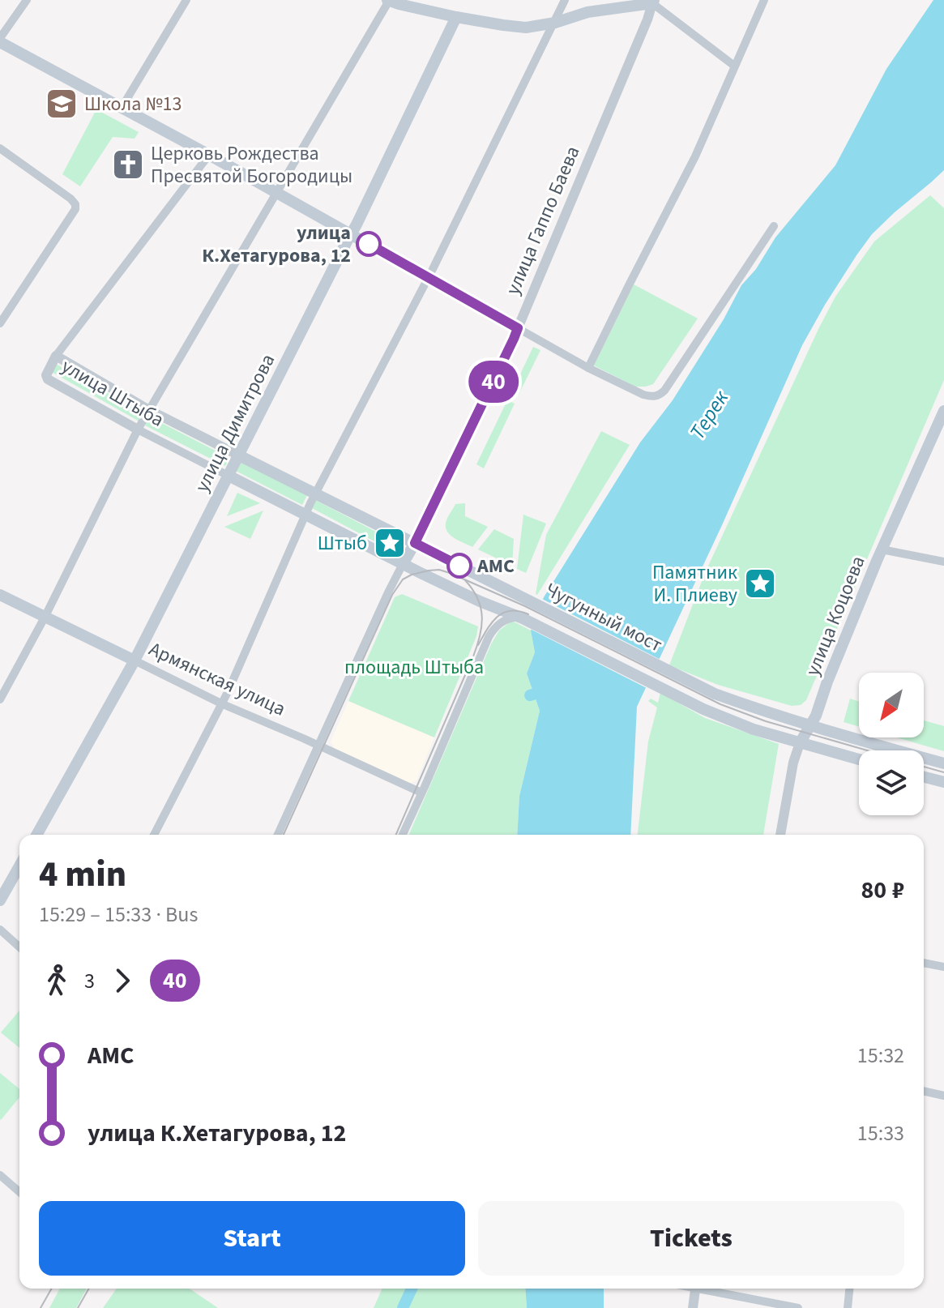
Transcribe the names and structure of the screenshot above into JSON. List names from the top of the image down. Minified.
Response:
{"streets":{"main road":["улица Гаппо Баева","улица Штыба","улица Димитрова","улица Коцоева","Чугунный мост","Армянская улица"]},"crossings":[["улица Гаппо Баева","улица Штыба"],["улица Гаппо Баева","Чугунный мост"],["улица Гаппо Баева","Армянская улица"],["улица Штыба","улица Димитрова"],["улица Штыба","Чугунный мост"],["улица Димитрова","Армянская улица"],["улица Коцоева","Чугунный мост"]],"water":["Терек"],"parks":["площадь Штыба"],"places":{"school or university":["Школа №13"],"church":["Церковь Рождества Пресвятой Богородицы"],"other":["улица К.Хетагурова, 12","АМС"],"place":["Штыб","Памятник И. Плиеву"]},"lines":["bus line 40"],"north":"bottom left","page":{"on_map":"40","heading":["4 min","15:29 – 15:33 · Bus","80 ₽"],"legs":["3","40"],"list":[{"name":"АМС","value":"15:32"},{"name":"улица К.Хетагурова, 12","value":"15:33"}],"buttons":["Start","Tickets"]}}
